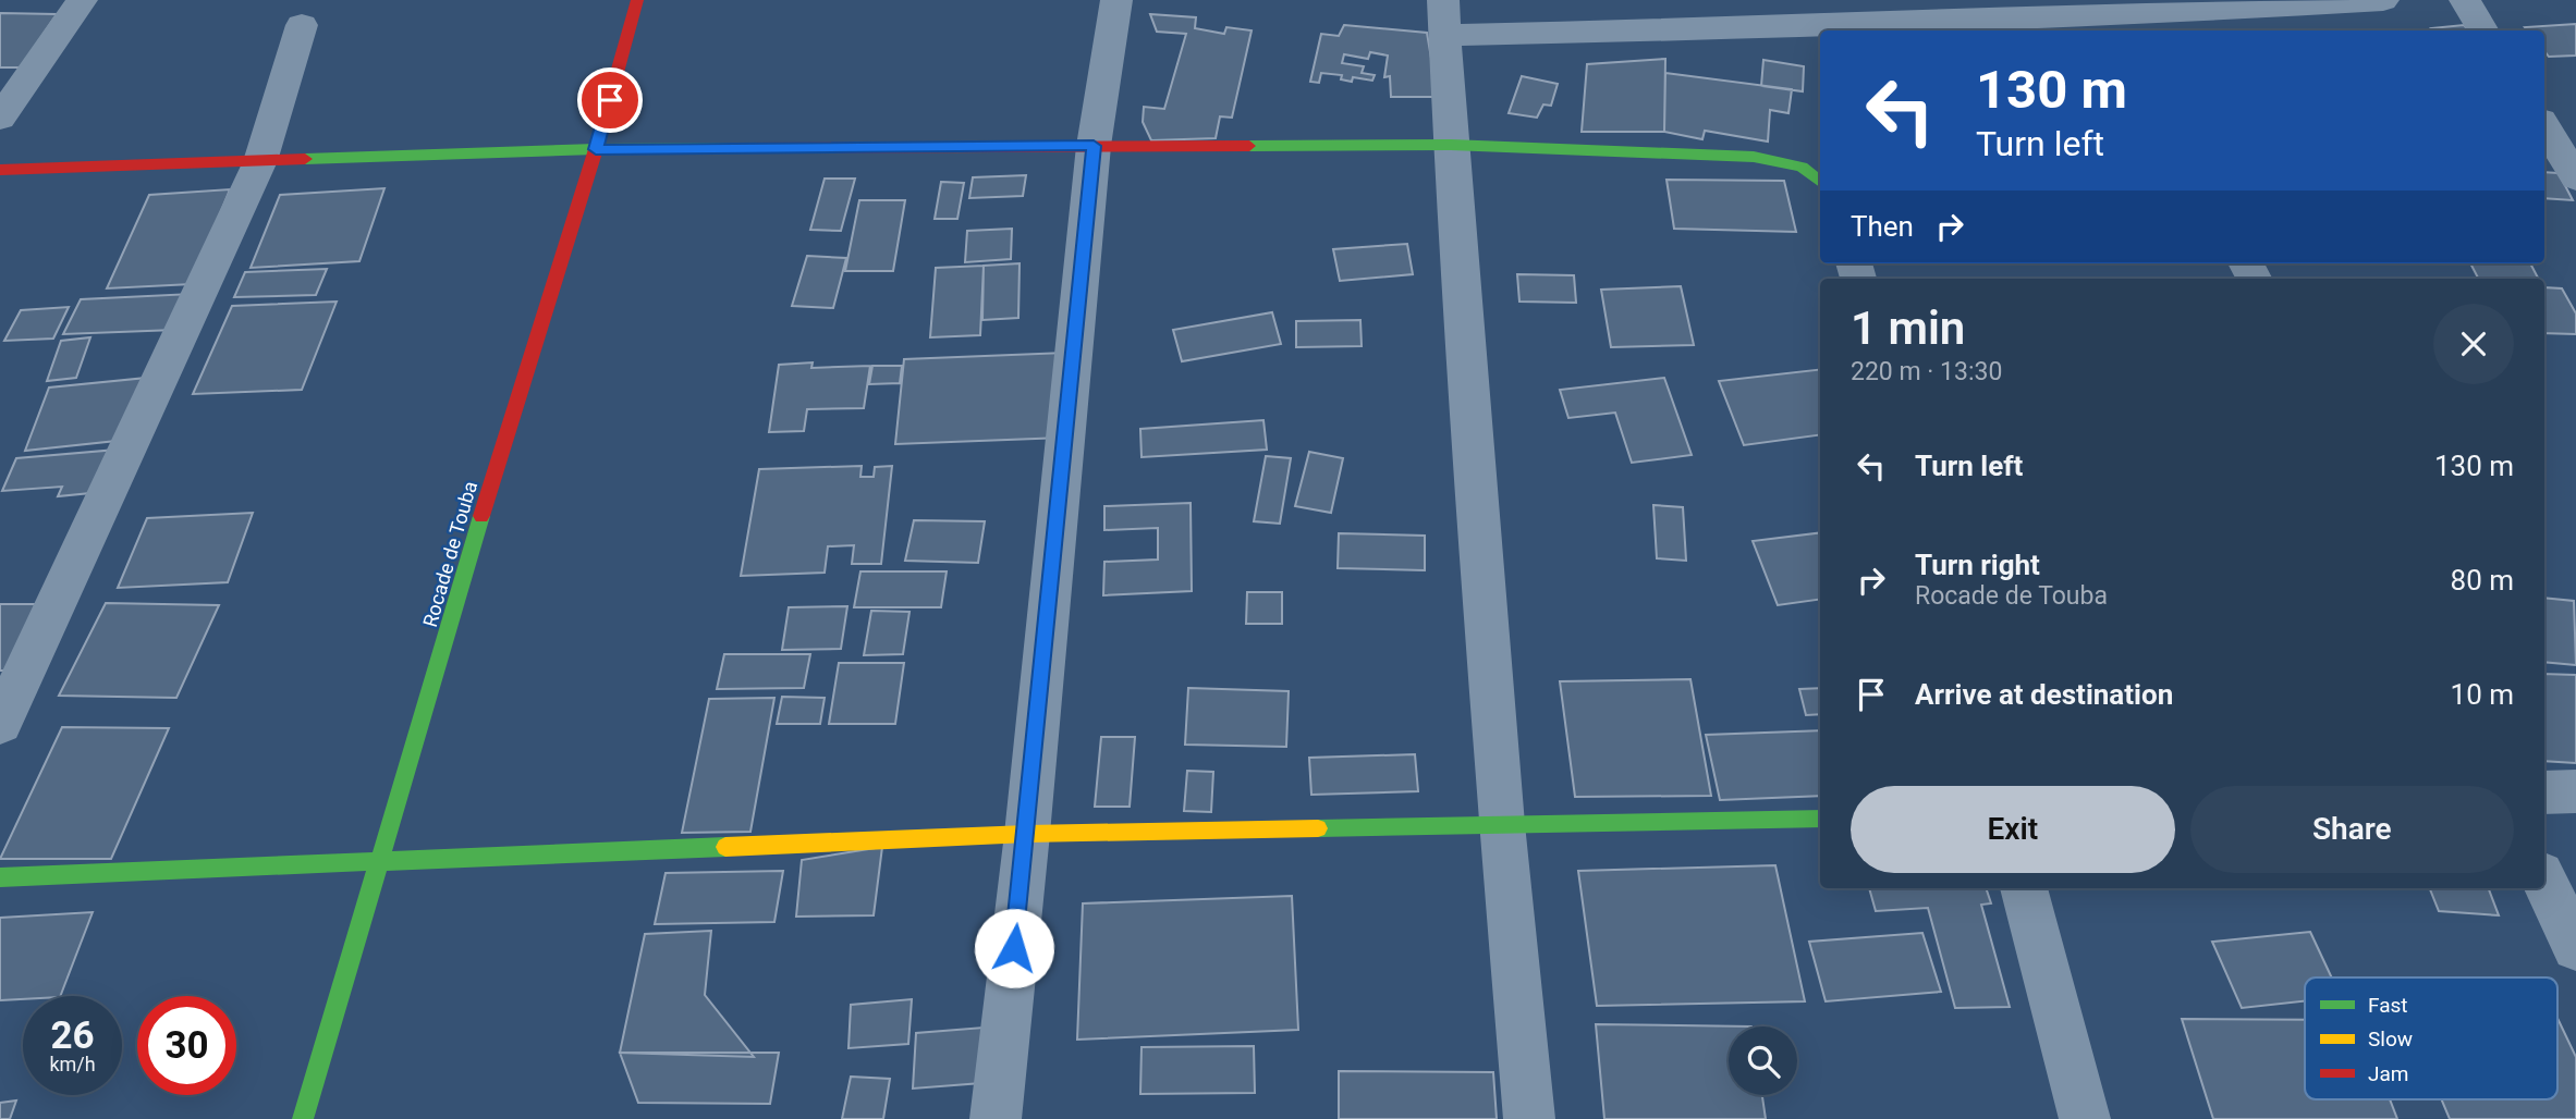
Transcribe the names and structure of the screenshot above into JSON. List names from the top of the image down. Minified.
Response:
{"streets":{"street":["Rocade de Touba"]},"legend":["Fast","Slow","Jam"],"page":{"turn":["130 m","Turn left"],"then":"Then","heading":["1 min","220 m · 13:30"],"list":[{"name":"Turn left","value":"130 m"},{"name":"Turn right","note":"Rocade de Touba","value":"80 m"},{"name":"Arrive at destination","value":"10 m"}],"buttons":["Exit","Share"],"speed":"26 km/h","limit":"30"}}
